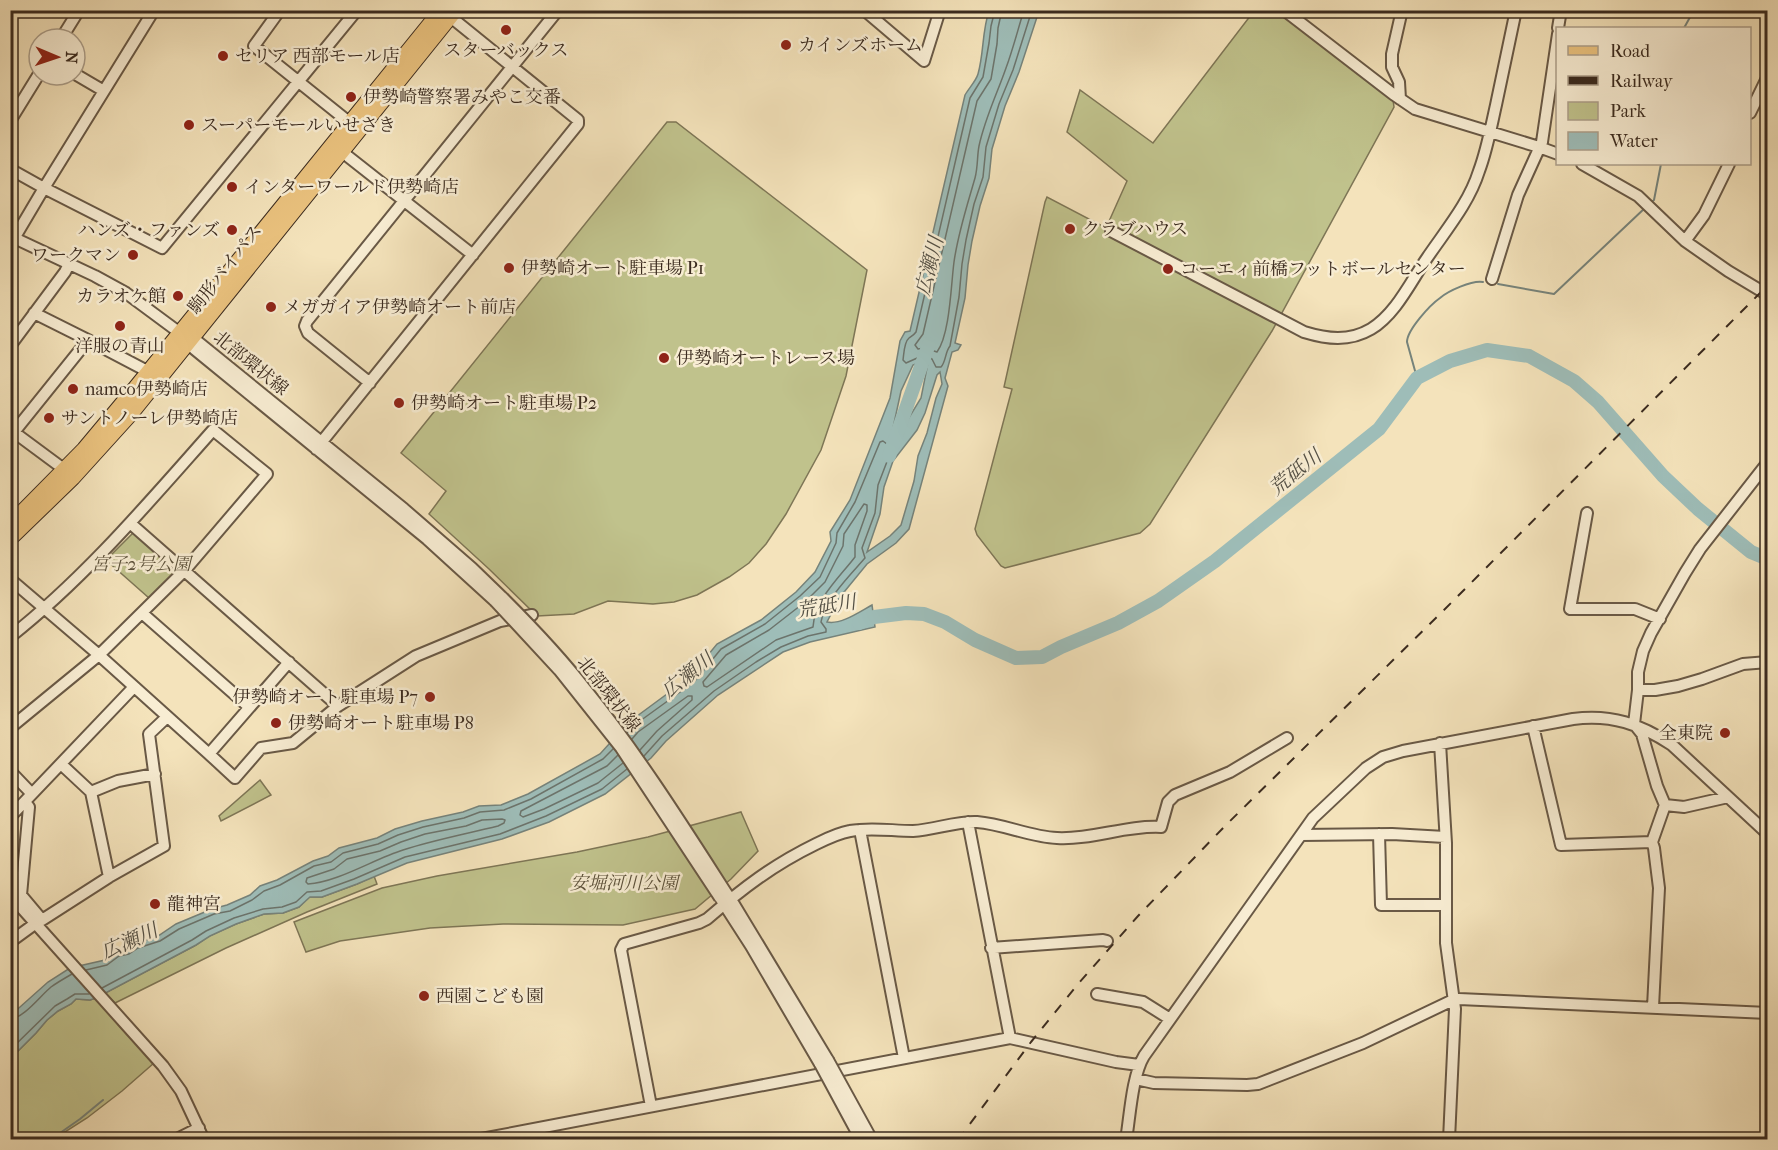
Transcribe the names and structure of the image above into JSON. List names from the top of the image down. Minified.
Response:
{"streets":{"main road":["駒形バイパス"],"street":["北部環状線"]},"crossings":[["駒形バイパス","北部環状線"]],"water":["広瀬川","荒砥川"],"parks":["宮子2号公園","安堀河川公園"],"places":["スターバックス","カインズホーム","セリア 西部モール店","伊勢崎警察署みやこ交番","スーパーモールいせさき","インターワールド伊勢崎店","クラブハウス","ハンズ・ファンズ","ワークマン","伊勢崎オート駐車場 P1","コーエィ前橋フットボールセンター","カラオケ館","メガガイア伊勢崎オート前店","洋服の青山","伊勢崎オートレース場","namco伊勢崎店","伊勢崎オート駐車場 P2","サントノーレ伊勢崎店","伊勢崎オート駐車場 P7","伊勢崎オート駐車場 P8","全東院","龍神宮","西園こども園"],"legend":["Road","Railway","Park","Water"],"north":"right"}
